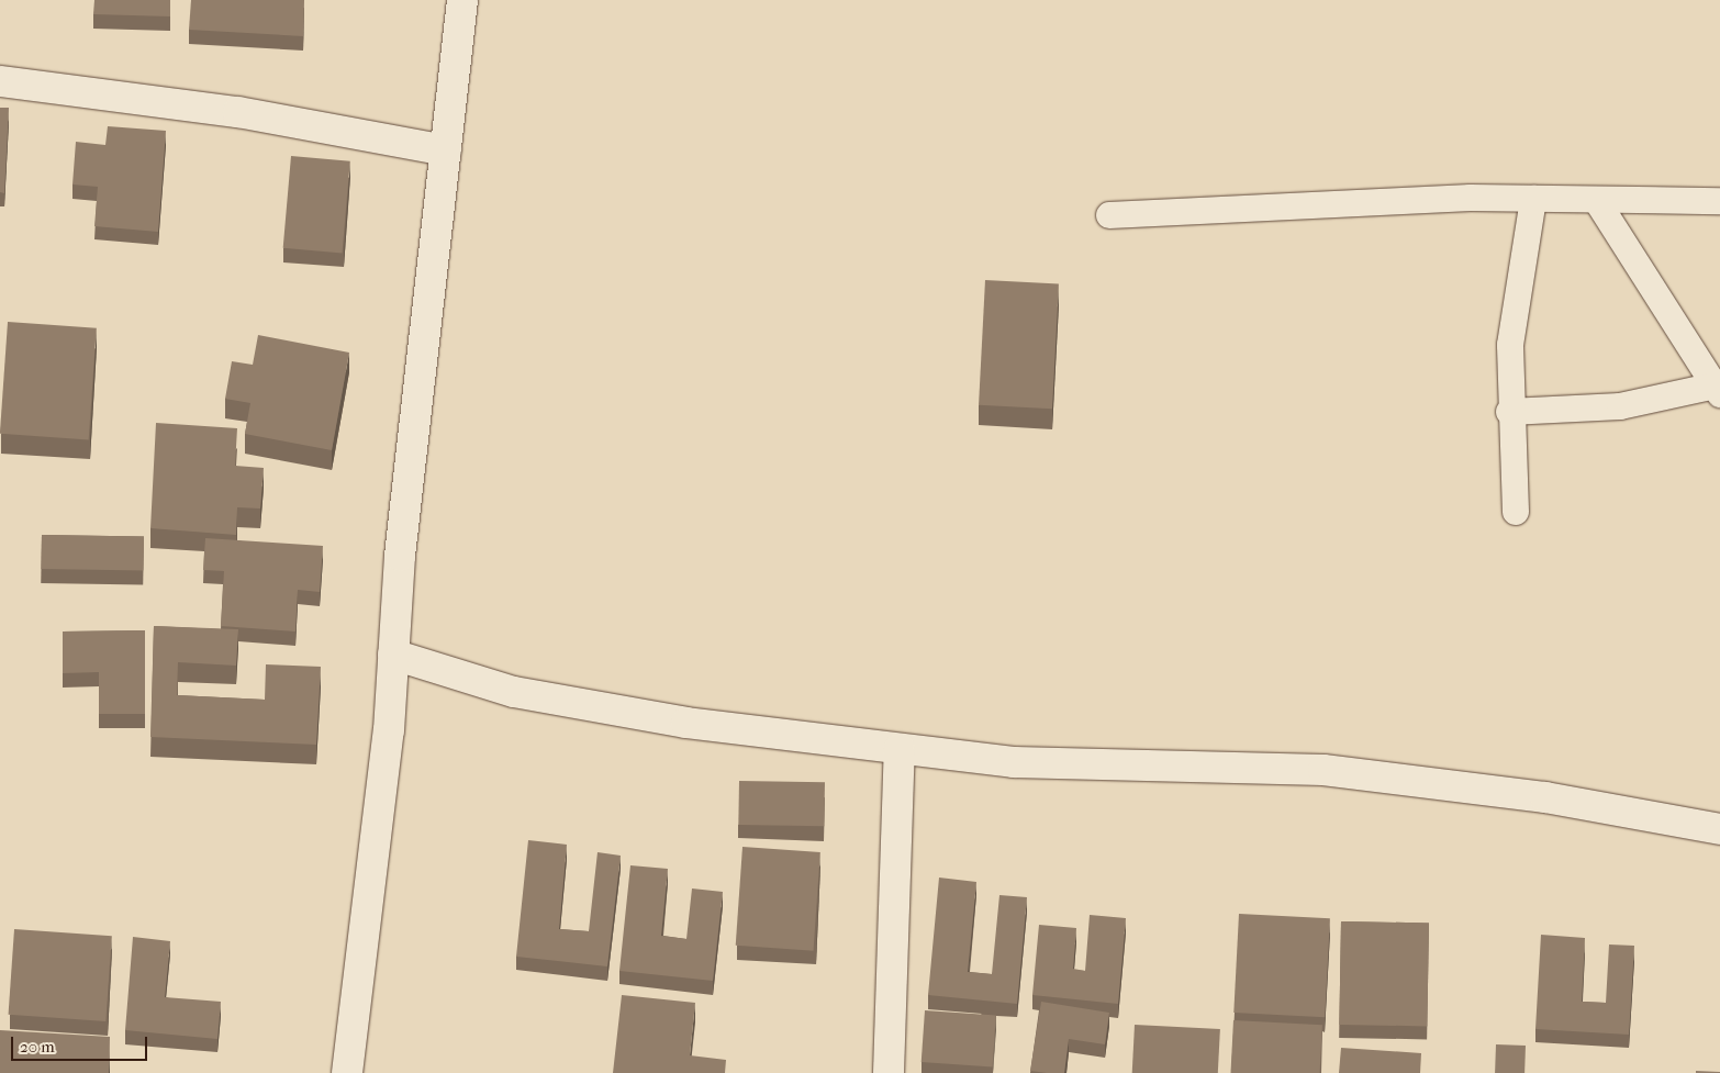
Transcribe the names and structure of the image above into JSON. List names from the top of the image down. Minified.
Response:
{"scale_bar":"20 m"}
